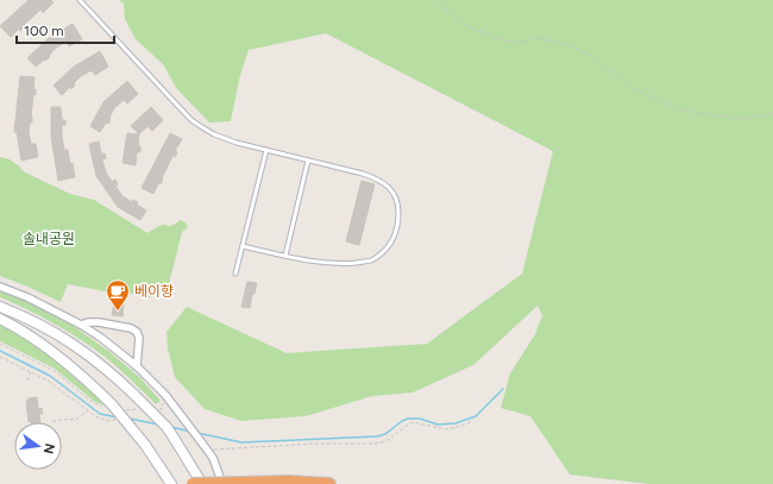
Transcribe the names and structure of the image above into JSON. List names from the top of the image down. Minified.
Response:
{"parks":["솔내공원"],"places":{"cafe":["베이향"]},"scale_bar":"100 m","north":"right"}
